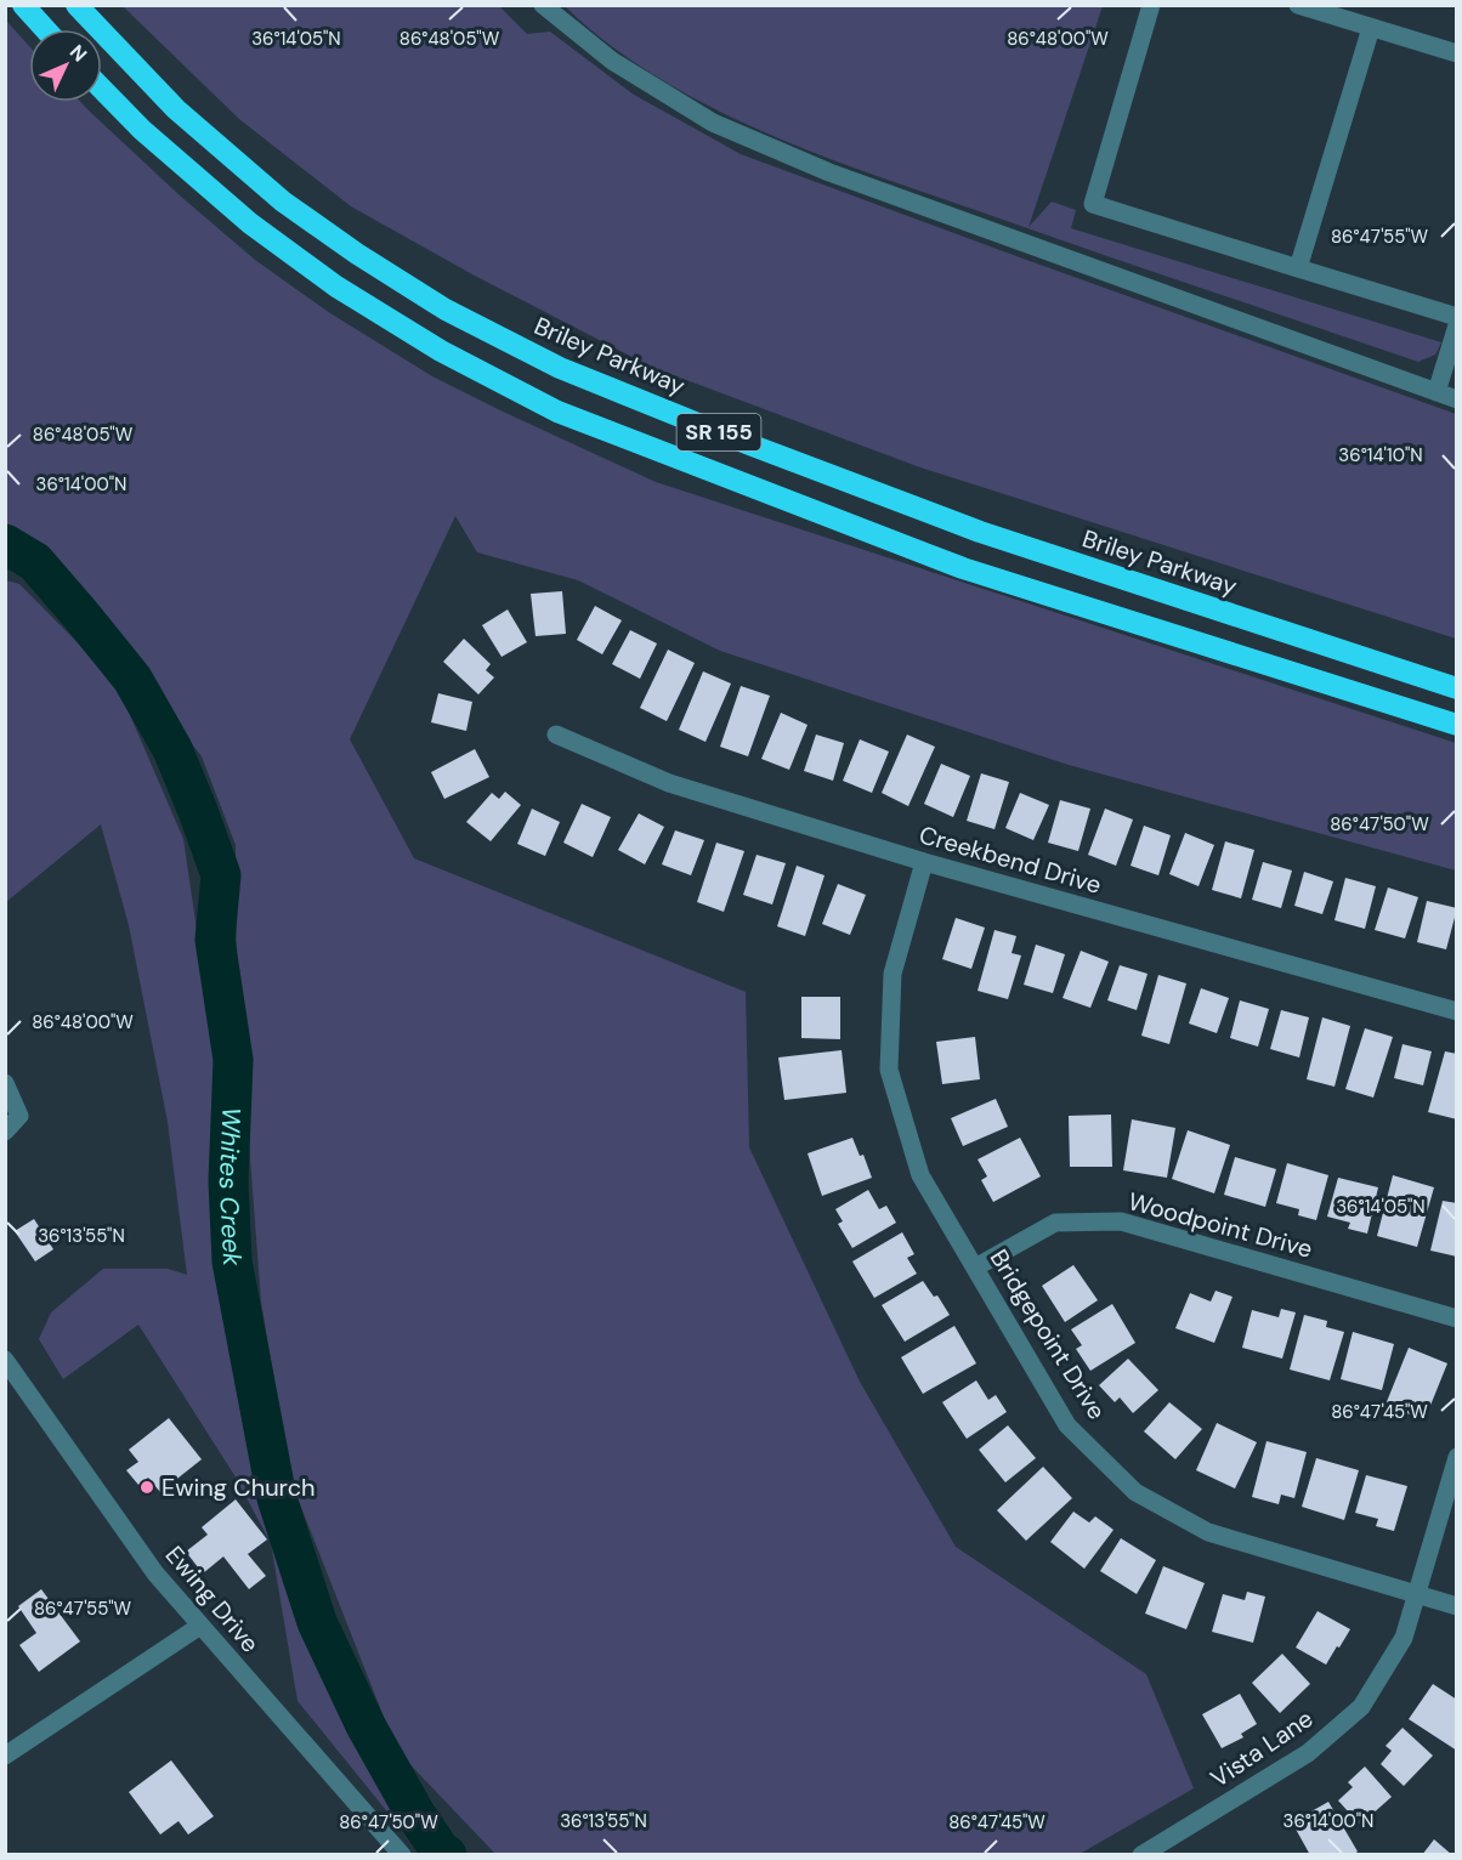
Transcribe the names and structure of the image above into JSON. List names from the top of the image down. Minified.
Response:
{"streets":{"highway":["Briley Parkway","SR 155"],"street":["Creekbend Drive","Woodpoint Drive","Bridgepoint Drive","Ewing Drive","Vista Lane"]},"crossings":[["Creekbend Drive","Bridgepoint Drive"],["Woodpoint Drive","Bridgepoint Drive"],["Bridgepoint Drive","Vista Lane"]],"water":["Whites Creek"],"places":["Ewing Church"],"north":"top right","coordinates":["86°48'05\"W","86°48'00\"W","36°14'05\"N","86°47'55\"W","36°14'10\"N","36°14'00\"N","86°47'50\"W","36°13'55\"N","86°47'45\"W"]}
